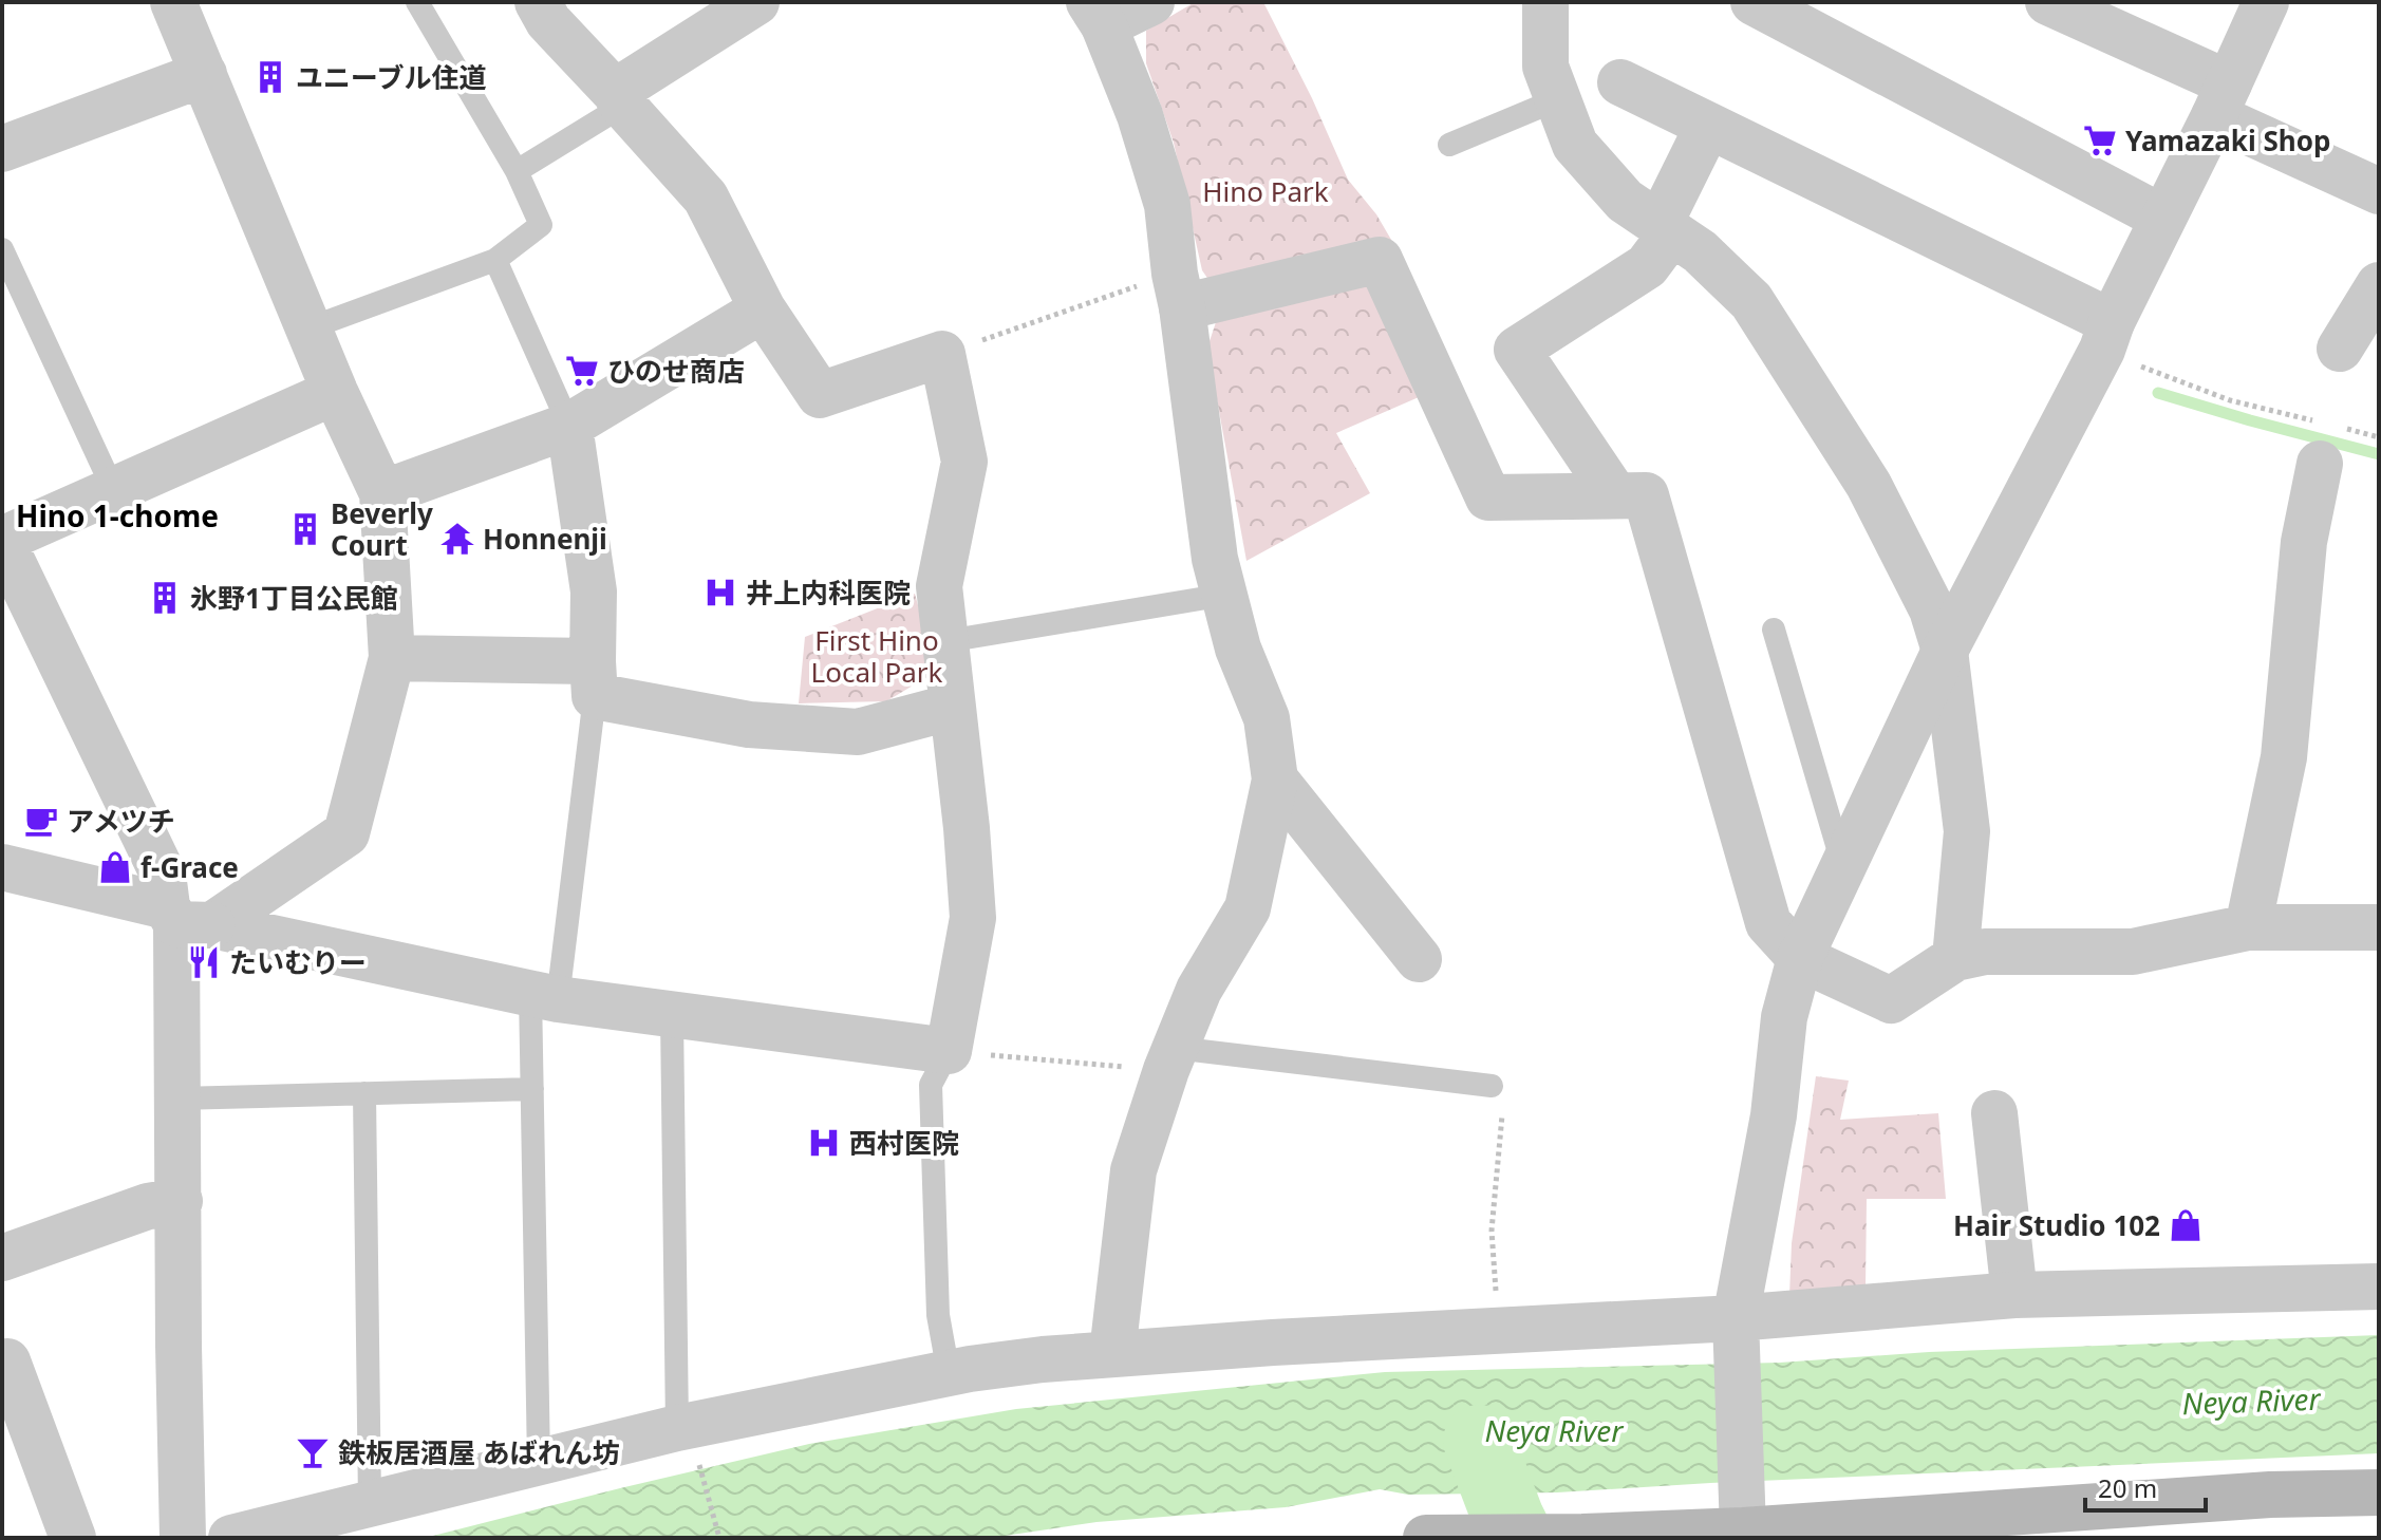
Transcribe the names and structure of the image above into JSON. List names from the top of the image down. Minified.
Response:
{"districts":["Hino 1-chome"],"water":["Neya River"],"parks":["Hino Park","First Hino Local Park"],"places":{"building":["ユニーブル住道","Beverly Court","氷野1丁目公民館"],"supermarket":["Yamazaki Shop","ひのせ商店"],"temple":["Honnenji"],"hospital":["井上内科医院","西村医院"],"cafe":["アメツチ"],"shop":["f-Grace","Hair Studio 102"],"restaurant":["たいむりー"],"bar":["鉄板居酒屋 あばれん坊"]},"scale_bar":"20 m"}
